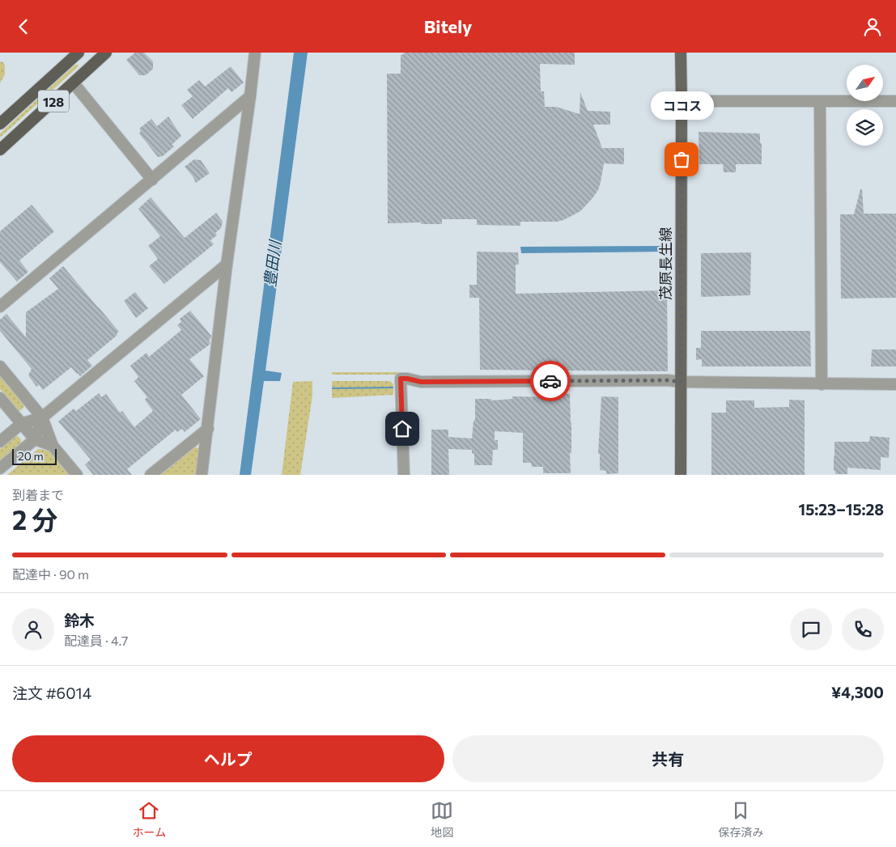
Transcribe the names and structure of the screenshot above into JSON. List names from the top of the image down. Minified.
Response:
{"streets":{"highway":["128"],"main road":["茂原長生線"]},"water":["豊田川"],"places":["ココス"],"scale_bar":"20 m","north":"top right","page":{"header":"Bitely","bubble":"ココス","scale":"20 m","heading":["2 分","到着まで","15:23–15:28"],"panel":["鈴木","配達員 · 4.7","注文 #6014","¥4,300"],"bar":"配達中 · 90 m","buttons":["ヘルプ","共有"],"tabs":["ホーム","地図","保存済み"]}}
